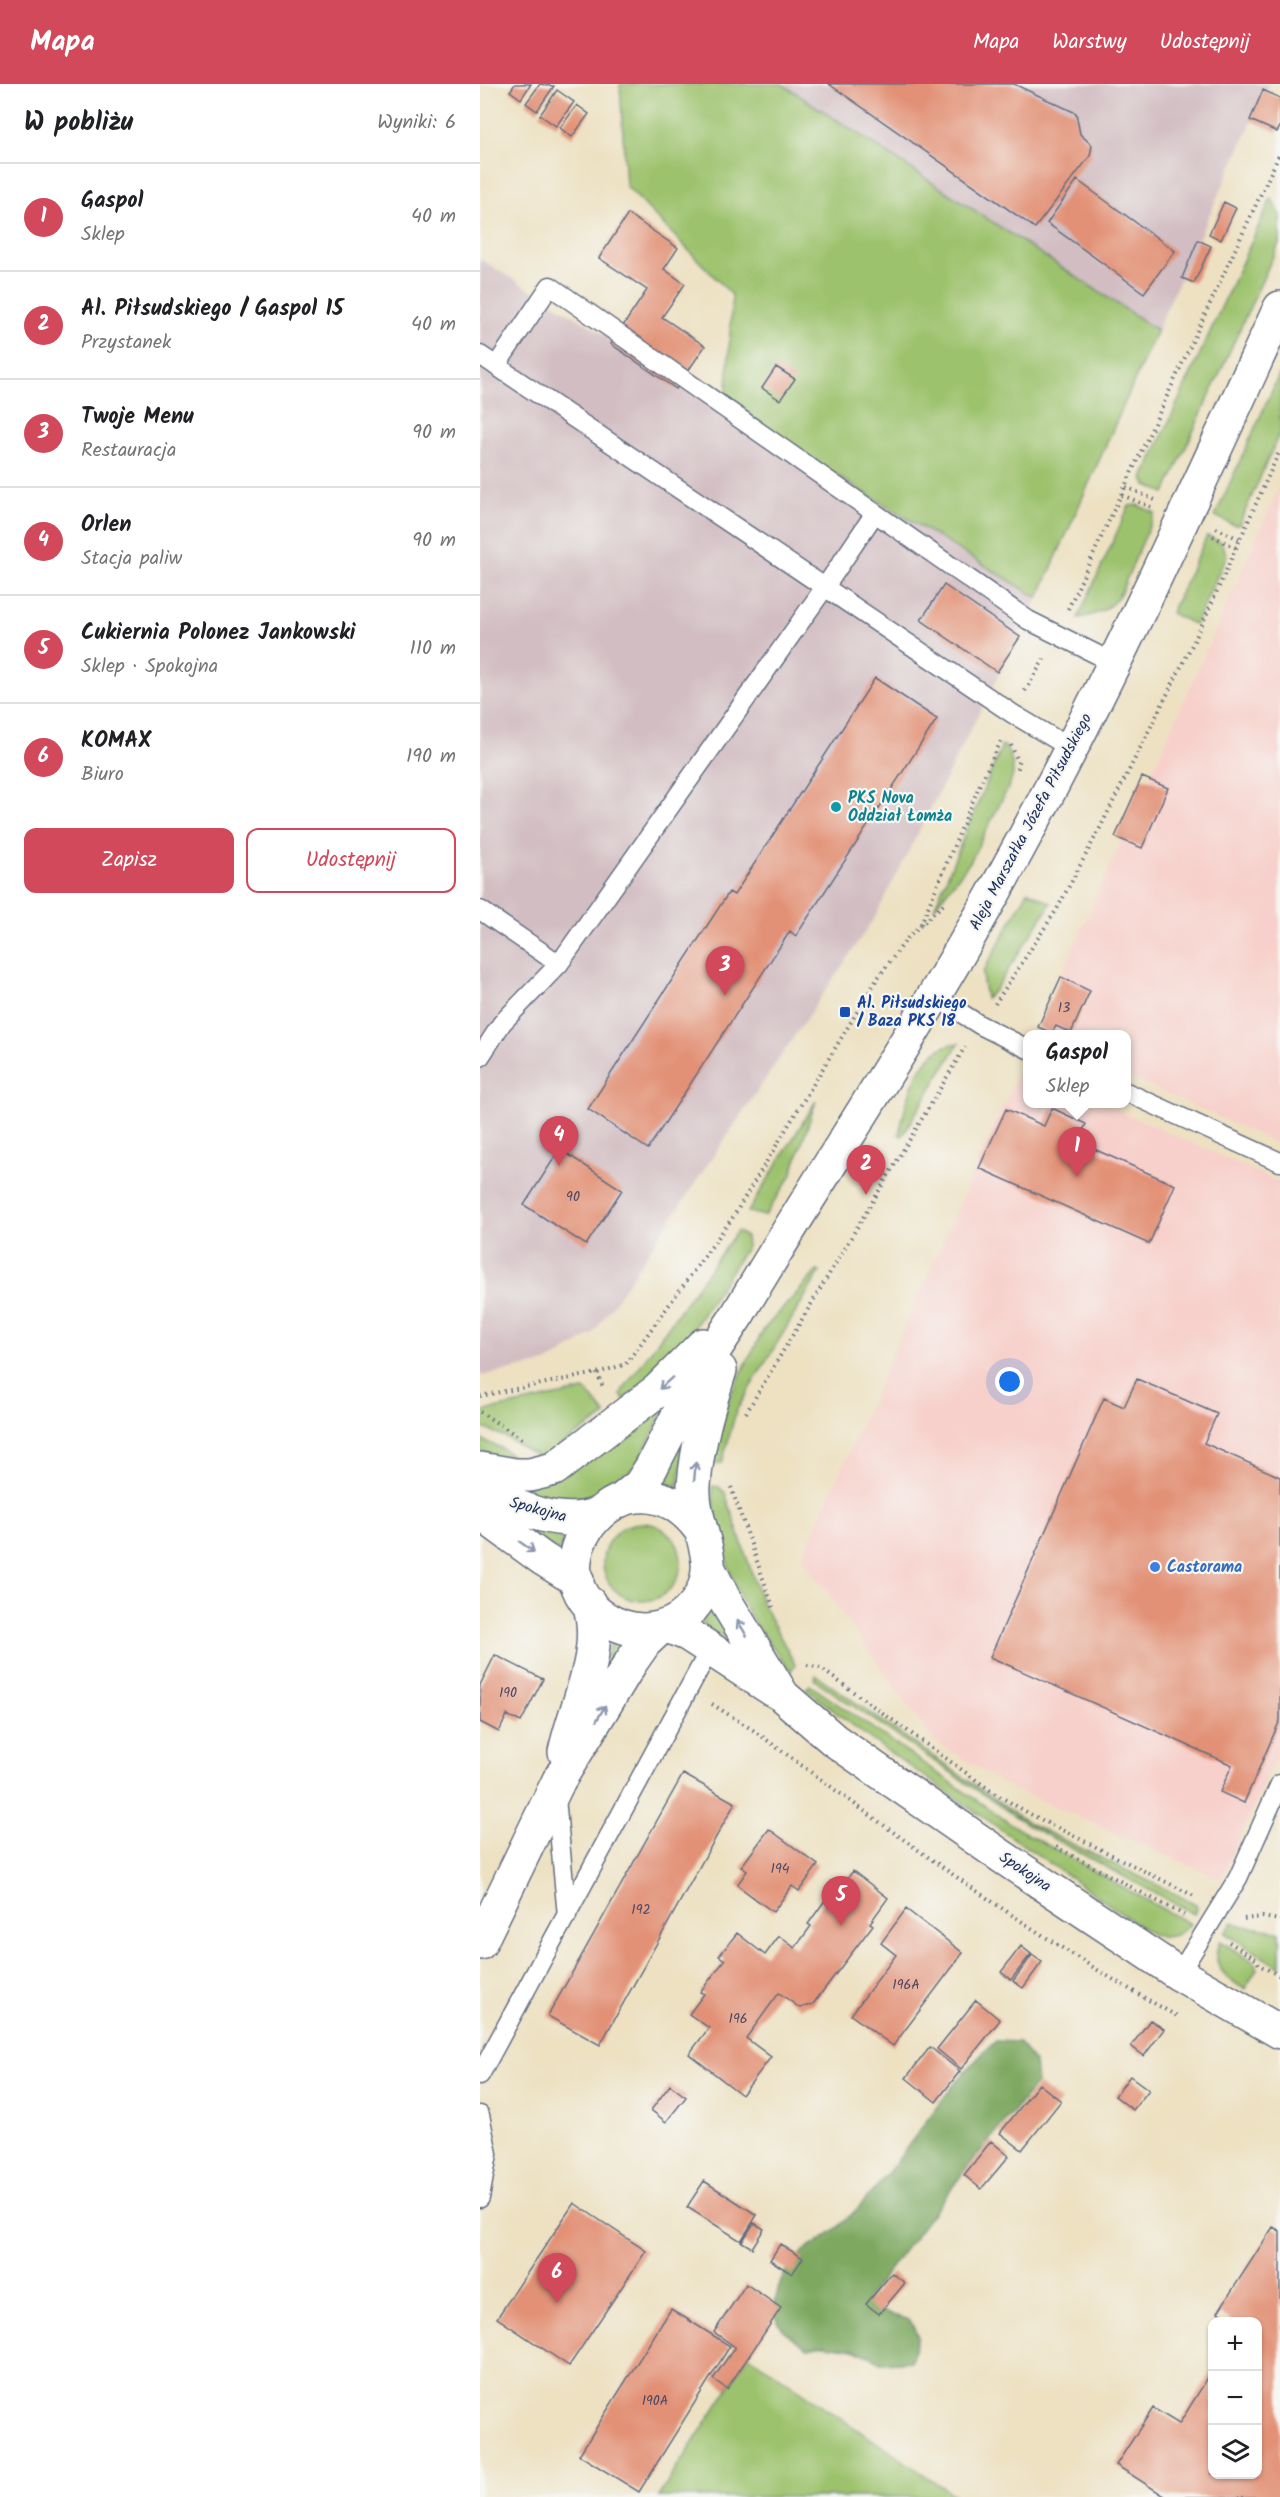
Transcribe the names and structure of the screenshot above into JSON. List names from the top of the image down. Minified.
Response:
{"streets":{"street":["Aleja Marszałka Józefa Piłsudskiego","Spokojna"]},"crossings":[["Aleja Marszałka Józefa Piłsudskiego","Spokojna"]],"places":{"other":["PKS Nova Oddział Łomża","Castorama"],"transit":["Al. Piłsudskiego / Baza PKS 18"]},"house_numbers":["13","90","190","194","192","196A","196","190A"],"page":{"header":"Mapa","nav":["Mapa","Warstwy","Udostępnij"],"heading":["W pobliżu","Wyniki: 6"],"list":[{"mark":"1","name":"Gaspol","note":"Sklep","value":"40 m"},{"mark":"2","name":"Al. Piłsudskiego / Gaspol 15","note":"Przystanek","value":"40 m"},{"mark":"3","name":"Twoje Menu","note":"Restauracja","value":"90 m"},{"mark":"4","name":"Orlen","note":"Stacja paliw","value":"90 m"},{"mark":"5","name":"Cukiernia Polonez Jankowski","note":"Sklep · Spokojna","value":"110 m"},{"mark":"6","name":"KOMAX","note":"Biuro","value":"190 m"}],"buttons":["Zapisz","Udostępnij"],"pins":["3","4","1","2","5","6"],"popup":["Gaspol","Sklep"],"map_buttons":["+","−"]}}
